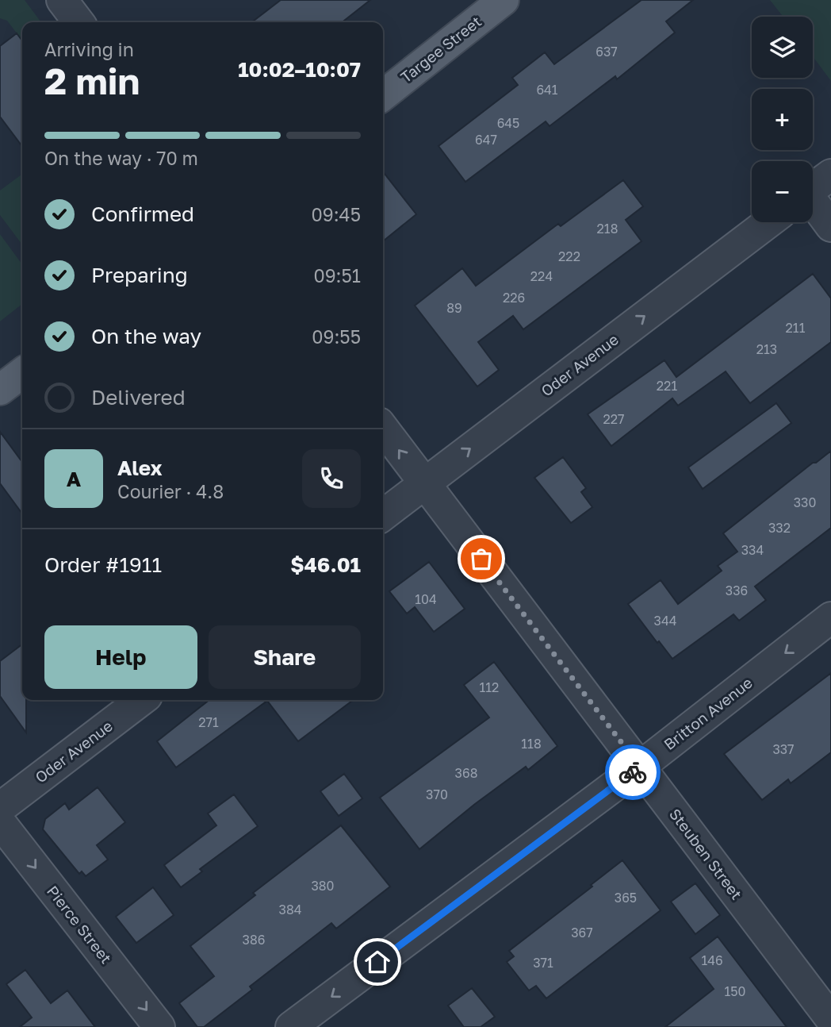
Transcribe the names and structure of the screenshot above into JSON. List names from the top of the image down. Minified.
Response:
{"streets":{"main road":["Targee Street"],"street":["Oder Avenue","Britton Avenue","Steuben Street","Pierce Street"]},"crossings":[["Oder Avenue","Steuben Street"],["Britton Avenue","Steuben Street"]],"one_way":["Oder Avenue","Britton Avenue","Pierce Street"],"house_numbers":["637","641","645","647","218","222","224","226","89","211","213","221","227","330","332","334","336","104","344","112","271","118","337","368","370","380","365","384","367","386","146","371","150"],"page":{"map_buttons":["+","−"],"heading":["2 min","Arriving in","10:02–10:07"],"panel":["Alex","Courier · 4.8","Order #1911","$46.01"],"bar":"On the way · 70 m","list":[["Confirmed","09:45"],["Preparing","09:51"],["On the way","09:55"],"Delivered"],"round":"A","buttons":["Help","Share"]}}
